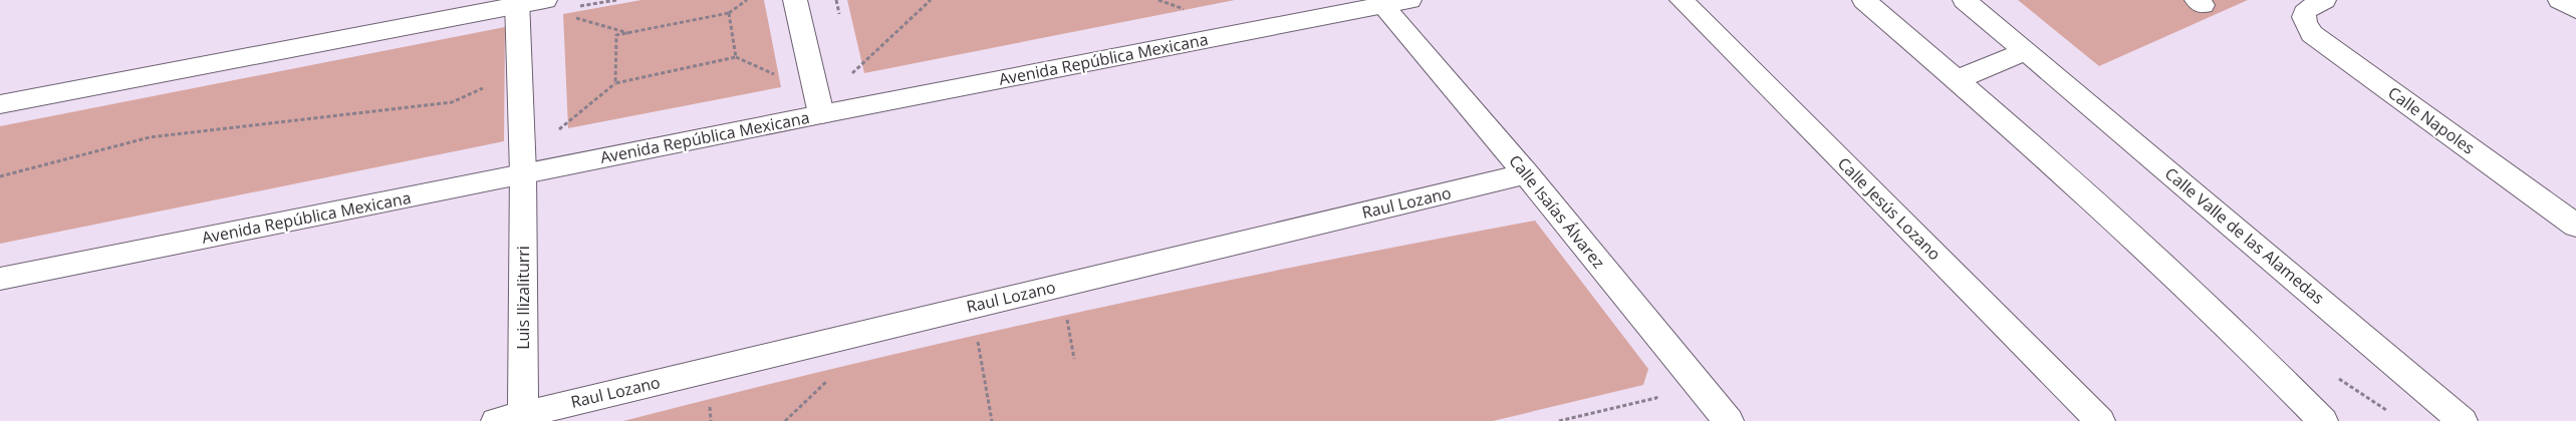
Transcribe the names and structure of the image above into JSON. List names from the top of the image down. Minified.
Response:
{"streets":{"street":["Avenida República Mexicana","Calle Napoles","Raul Lozano","Calle Jesús Lozano","Calle Isaías Álvarez","Calle Valle de las Alamedas","Luis Ilizaliturri"]},"crossings":[["Avenida República Mexicana","Calle Isaías Álvarez"],["Avenida República Mexicana","Luis Ilizaliturri"],["Raul Lozano","Calle Isaías Álvarez"],["Raul Lozano","Luis Ilizaliturri"]]}
